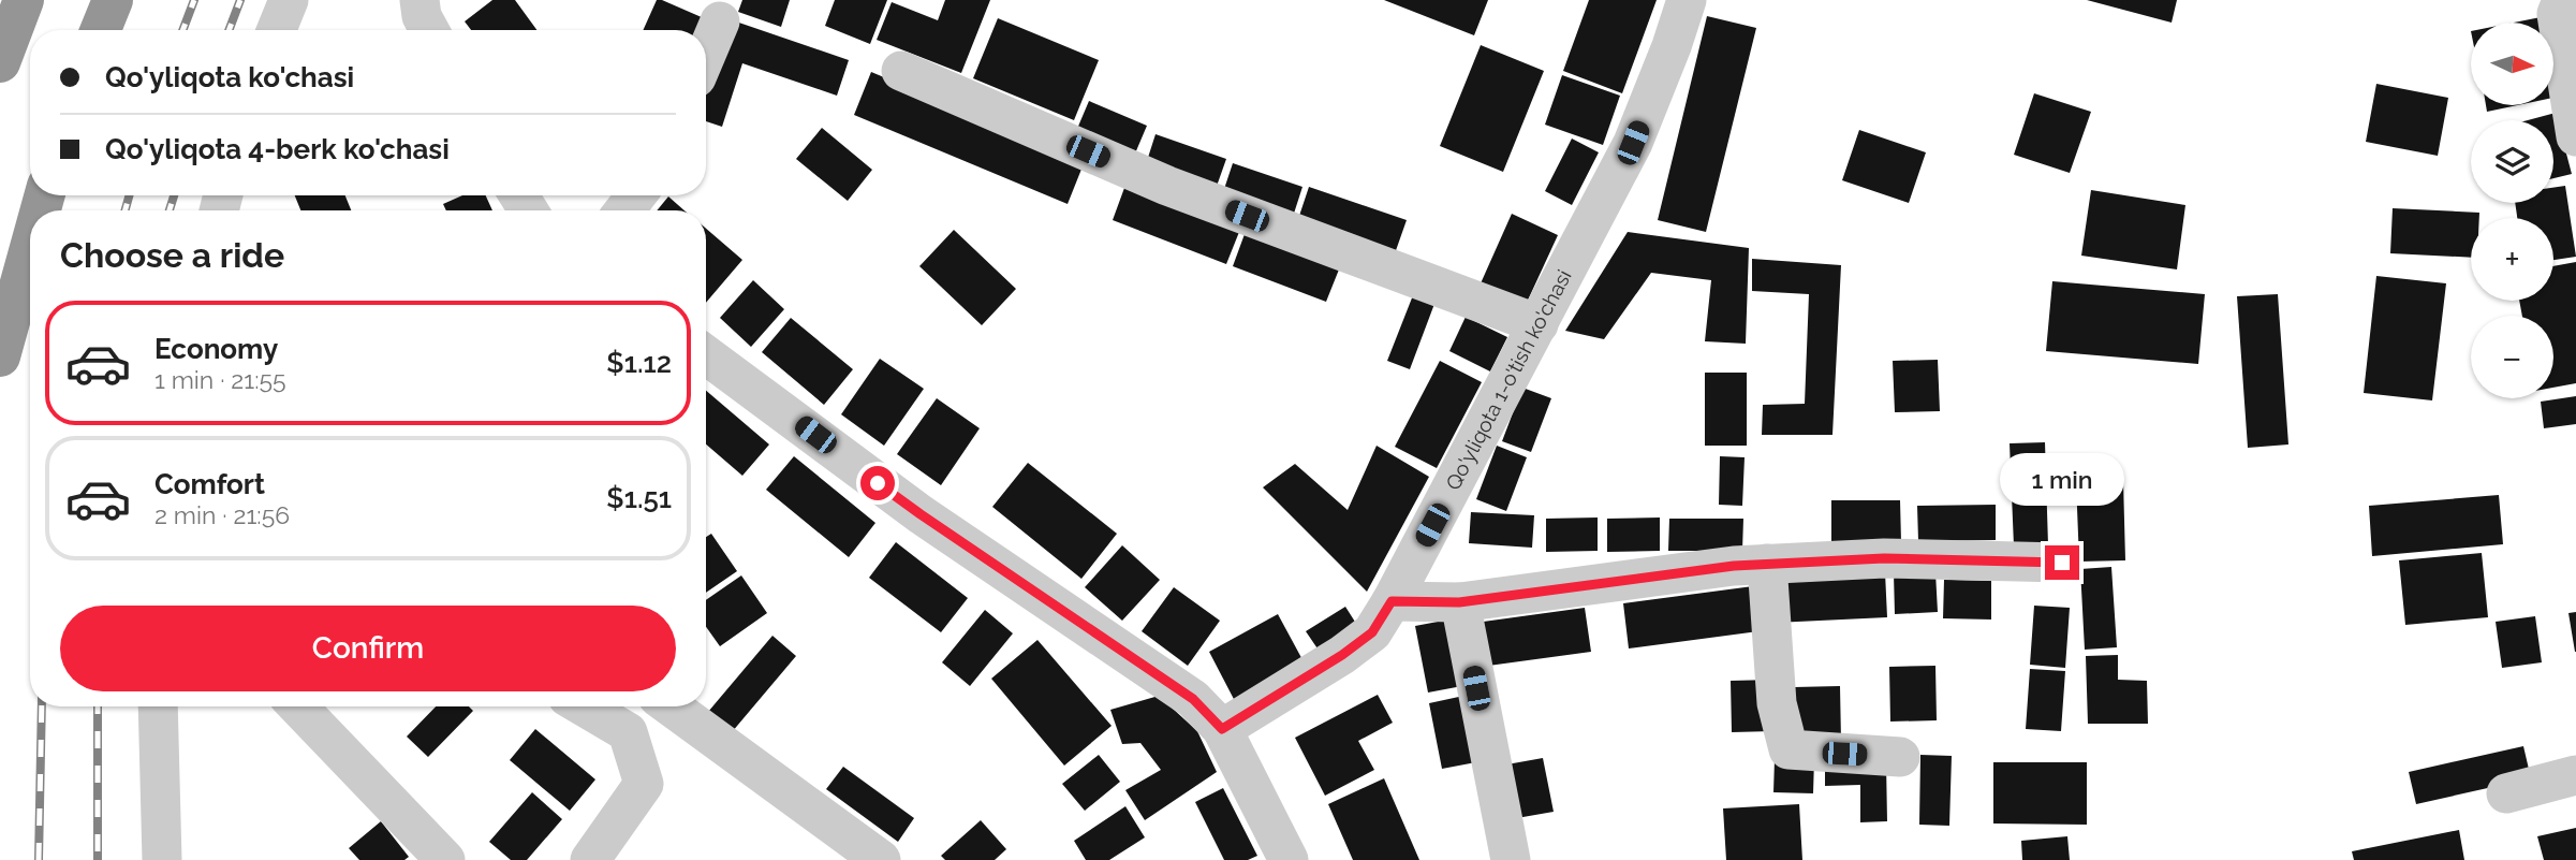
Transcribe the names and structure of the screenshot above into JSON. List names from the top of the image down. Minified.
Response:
{"streets":{"street":["Qo'yliqota 1-o'tish ko'chasi"]},"north":"right","page":{"map_buttons":["+","−"],"banner":["Qo'yliqota ko'chasi","Qo'yliqota 4-berk ko'chasi"],"heading":"Choose a ride","list":[{"name":"Economy","note":"1 min · 21:55","value":"$1.12"},{"name":"Comfort","note":"2 min · 21:56","value":"$1.51"}],"bubble":"1 min","buttons":"Confirm"}}
